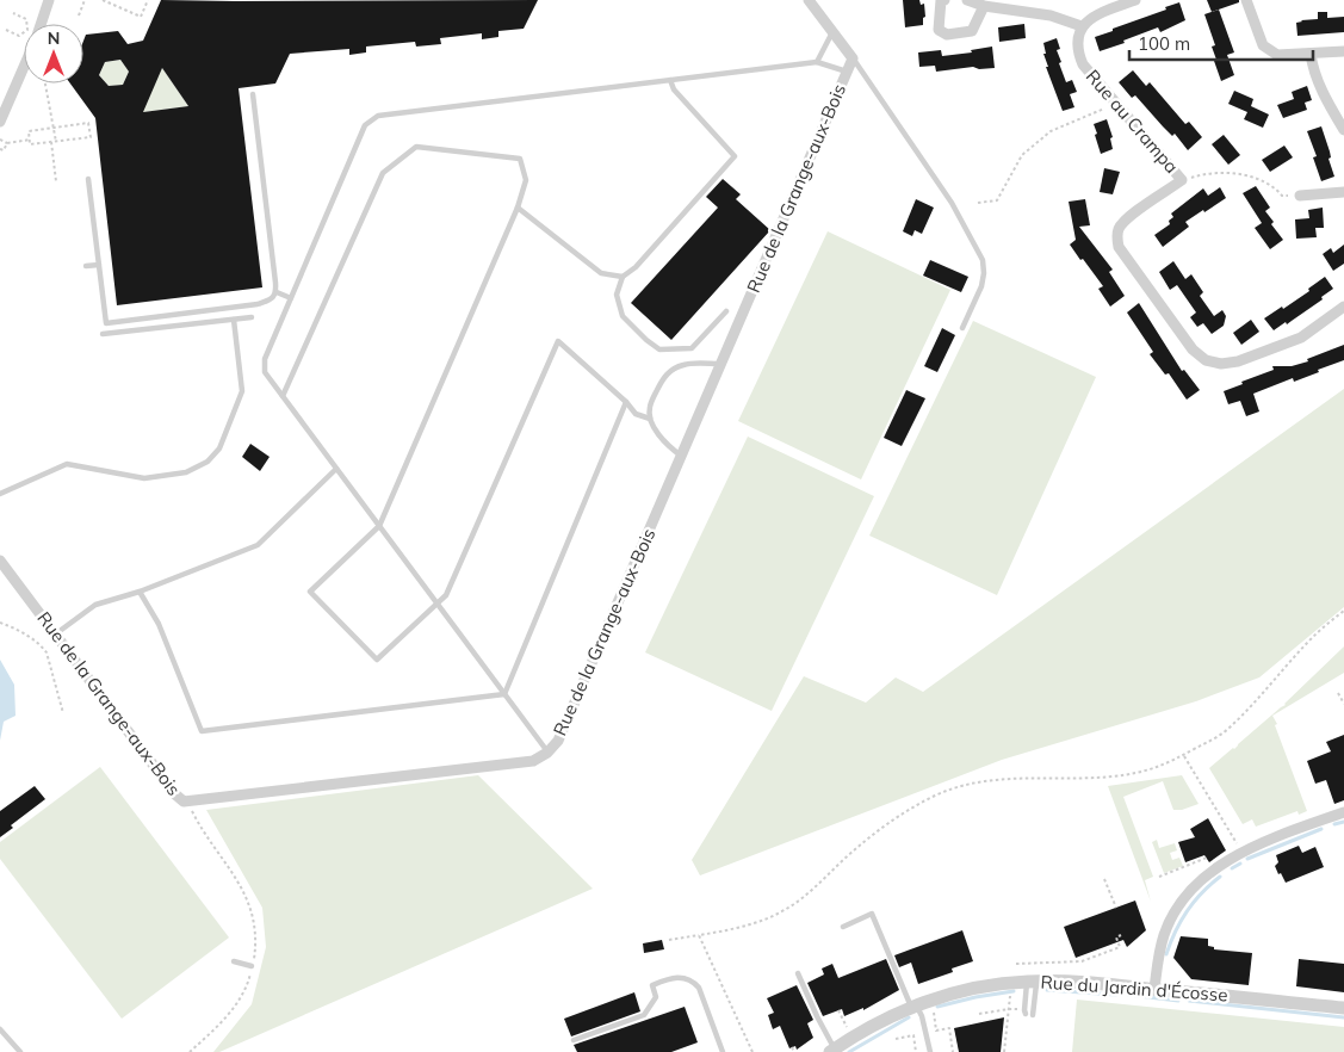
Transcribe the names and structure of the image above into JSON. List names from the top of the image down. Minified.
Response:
{"streets":{"street":["Rue au Crampa","Rue de la Grange-aux-Bois","Rue du Jardin d'Écosse"]},"scale_bar":"100 m","north":"top"}
